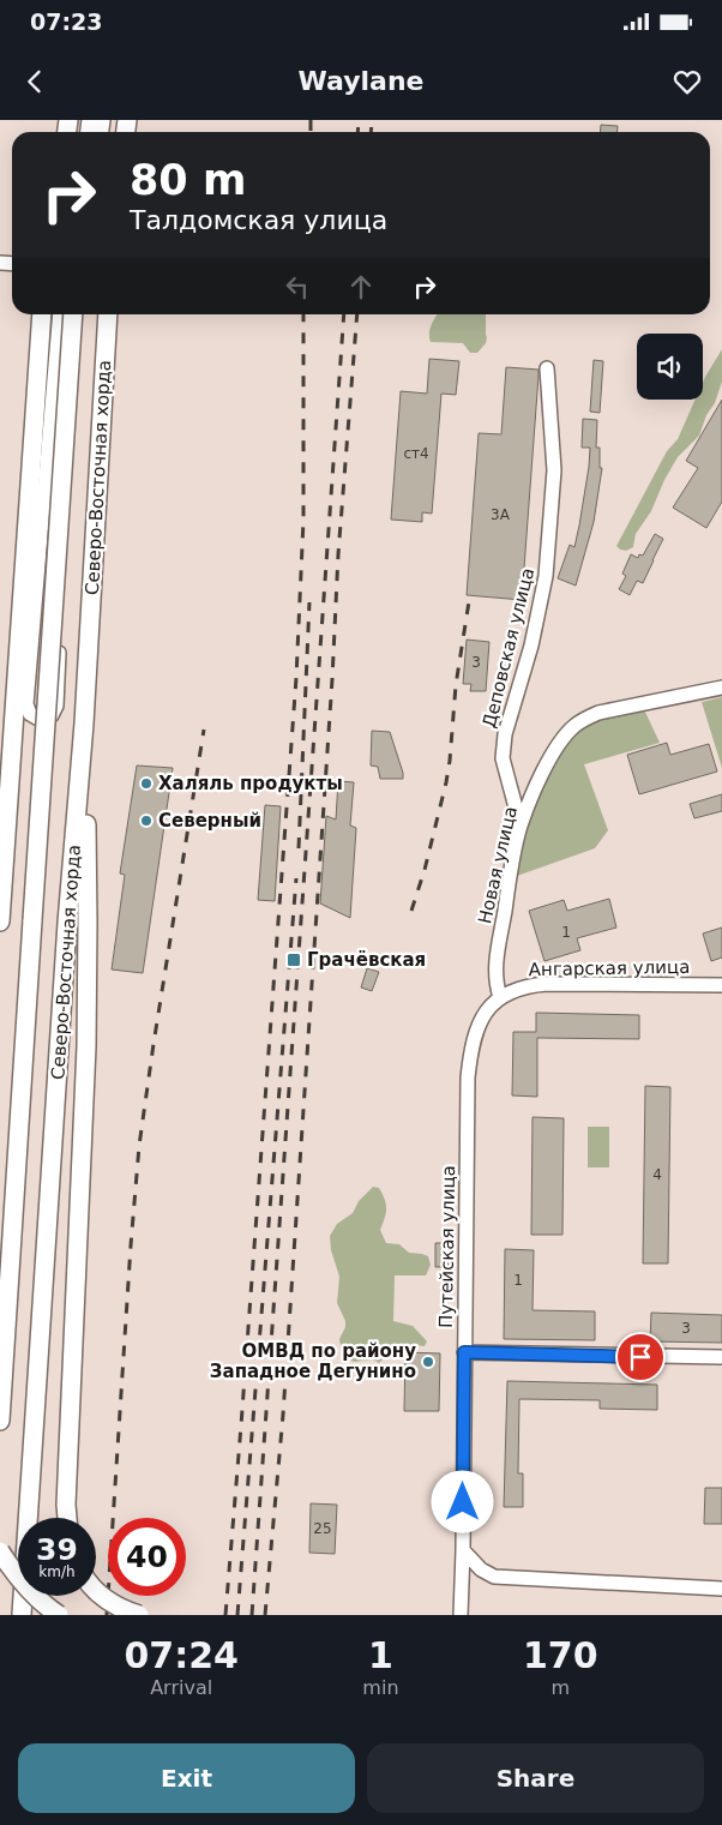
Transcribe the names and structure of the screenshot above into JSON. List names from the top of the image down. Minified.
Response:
{"streets":{"main road":["Северо-Восточная хорда"],"street":["Деповская улица","Новая улица","Ангарская улица","Путейская улица"]},"crossings":[["Деповская улица","Новая улица"],["Новая улица","Ангарская улица"],["Новая улица","Путейская улица"],["Ангарская улица","Путейская улица"]],"places":{"other":["Халяль продукты","Северный","ОМВД по району Западное Дегунино"],"transit":["Грачёвская"]},"house_numbers":["ст4","3А","3","1","4","1","3","25"],"page":{"status":"07:23","header":"Waylane","turn":["80 m","Талдомская улица"],"speed":"39 km/h","limit":"40","eta":["07:24","Arrival","1","min","170","m"],"buttons":["Exit","Share"]}}
